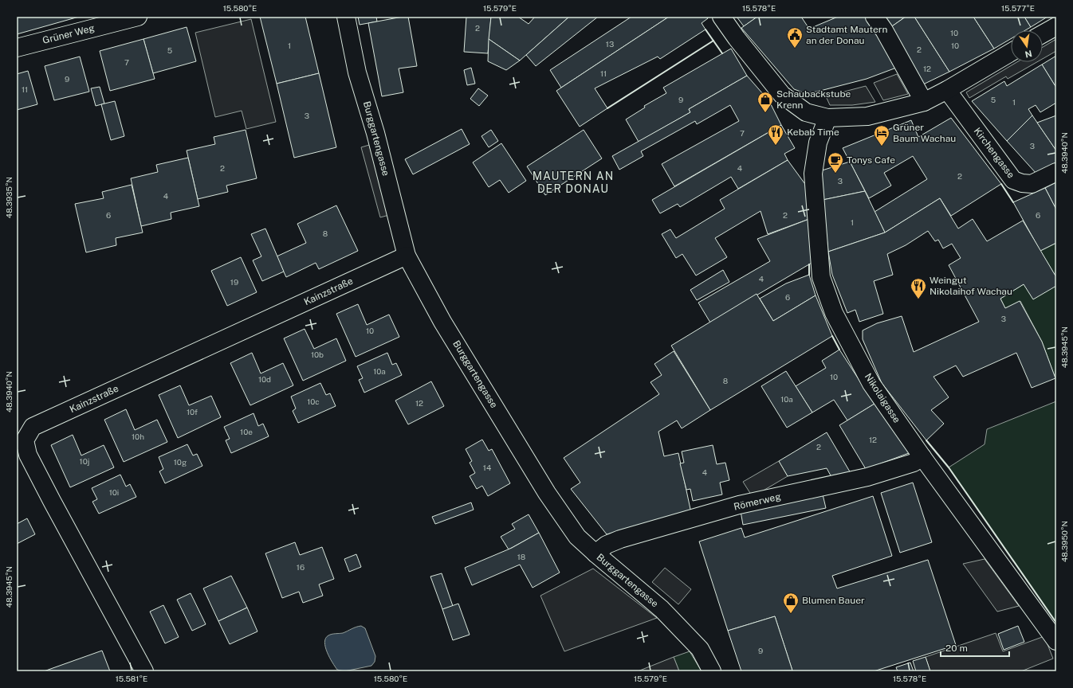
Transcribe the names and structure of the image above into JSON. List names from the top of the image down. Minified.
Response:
{"streets":{"street":["Grüner Weg","Burggartengasse","Kirchengasse","Kainzstraße","Nikolaigasse","Römerweg"]},"crossings":[["Burggartengasse","Kainzstraße"],["Burggartengasse","Römerweg"],["Nikolaigasse","Römerweg"]],"districts":["MAUTERN AN DER DONAU"],"places":{"public building":["Stadtamt Mautern an der Donau"],"shop":["Schaubackstube Krenn","Blumen Bauer"],"restaurant":["Kebab Time","Weingut Nikolaihof Wachau"],"hotel":["Grüner Baum Wachau"],"cafe":["Tonys Cafe"]},"house_numbers":["2","10","13","1","10","2","5","7","12","11","9","11","9","5","1","3","7","3","2","4","2","3","4","6","2","6","1","8","4","19","6","3","10","10b","10a","10","10d","8","10a","10c","12","10f","10e","10h","12","2","10j","10g","14","4","10i","18","16","9"],"scale_bar":"20 m","north":"bottom","coordinates":["15.580°E","15.579°E","15.578°E","15.577°E","48.3940°N","48.3935°N","48.3945°N","48.3950°N","15.581°E"]}
